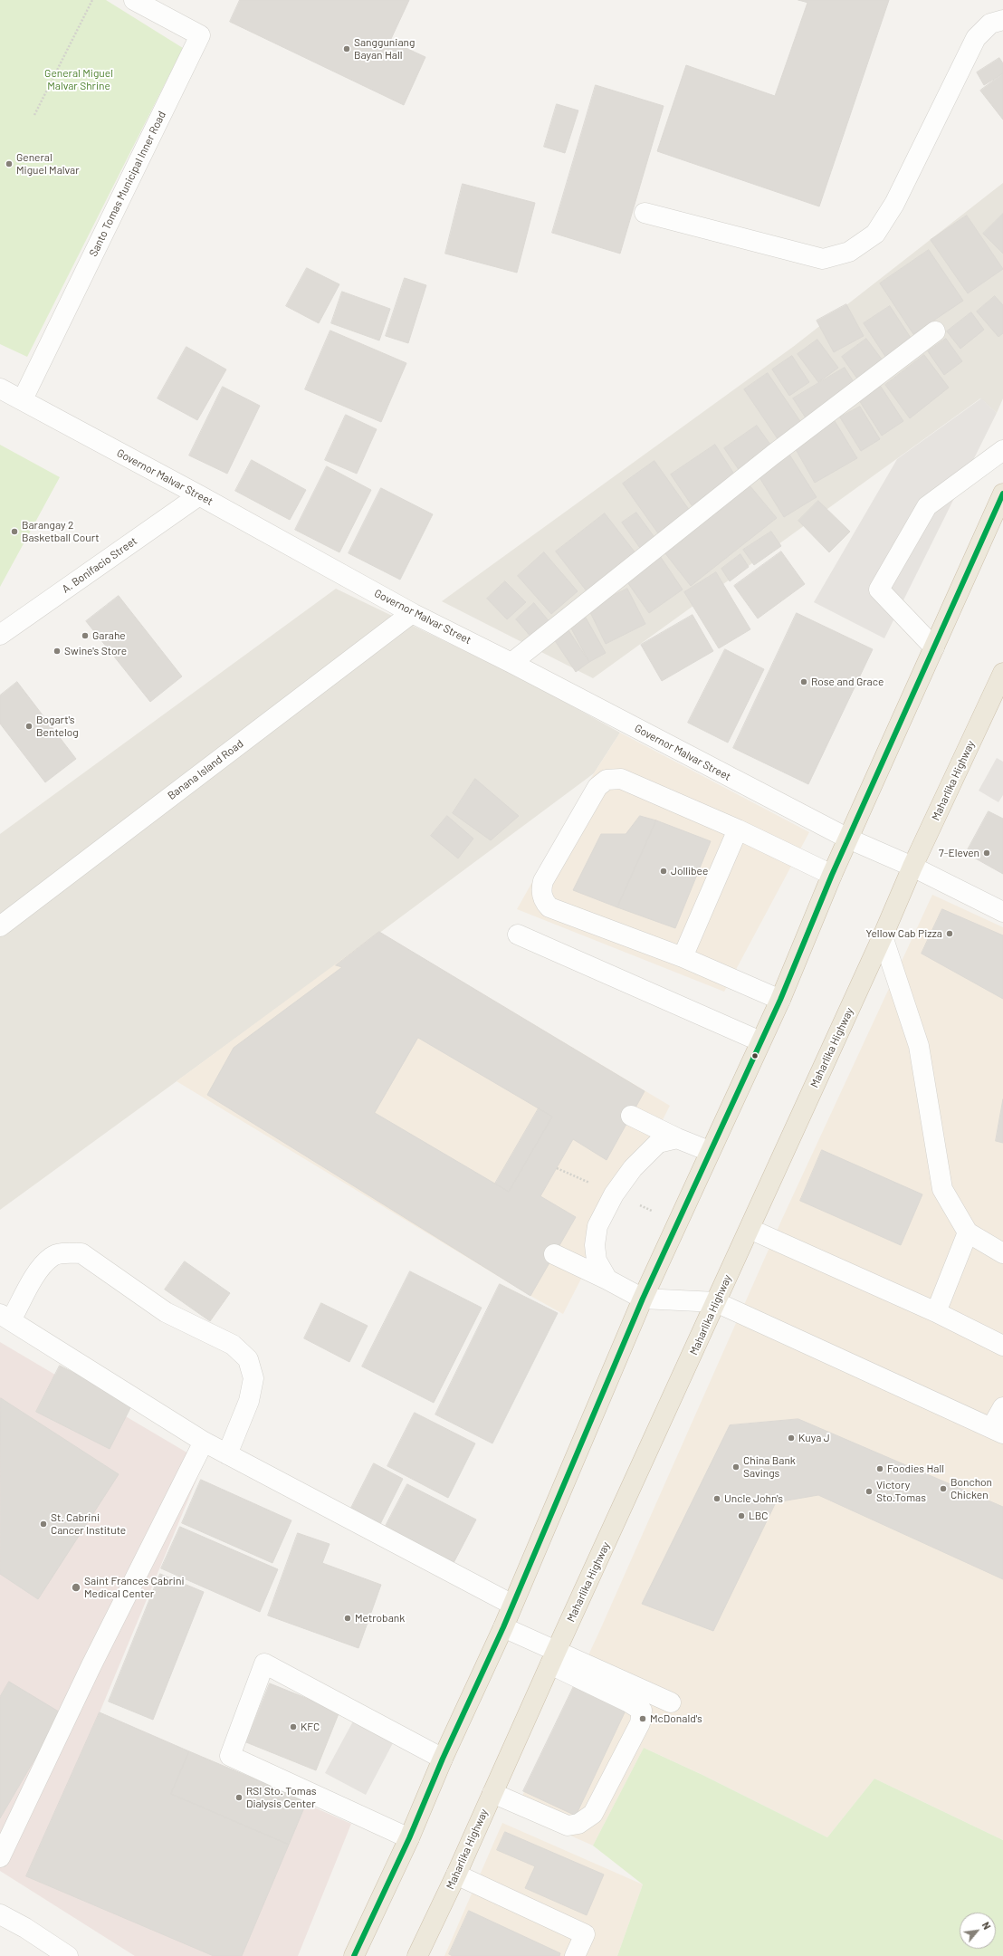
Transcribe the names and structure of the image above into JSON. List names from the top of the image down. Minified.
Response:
{"streets":{"highway":["Maharlika Highway"],"street":["Santo Tomas Municipal Inner Road","Governor Malvar Street","A. Bonifacio Street","Banana Island Road"]},"crossings":[["Santo Tomas Municipal Inner Road","Governor Malvar Street"],["Governor Malvar Street","A. Bonifacio Street"],["Governor Malvar Street","Banana Island Road"],["Governor Malvar Street","Maharlika Highway"]],"parks":["General Miguel Malvar Shrine"],"places":["Sangguniang Bayan Hall","General Miguel Malvar","Barangay 2 Basketball Court","Garahe","Swine's Store","Rose and Grace","Bogart's Bentelog","7-Eleven","Jollibee","Yellow Cab Pizza","Kuya J","China Bank Savings","Foodies Hall","Bonchon Chicken","Victory Sto.Tomas","Uncle John's","LBC","St. Cabrini Cancer Institute","Saint Frances Cabrini Medical Center","Metrobank","McDonald's","KFC","RSI Sto. Tomas Dialysis Center"],"north":"top right"}
